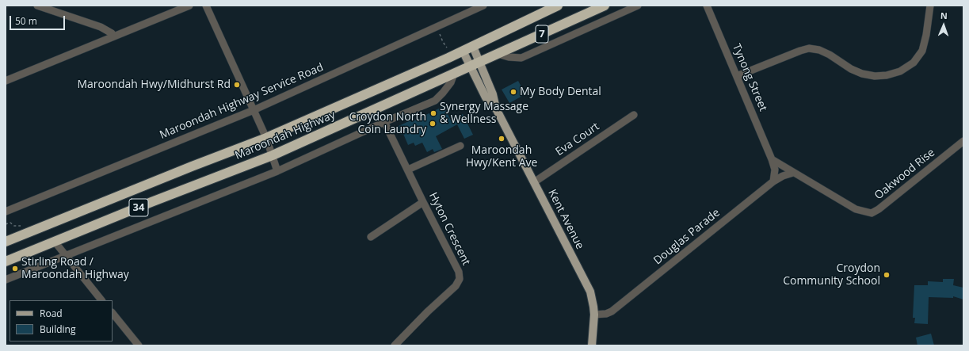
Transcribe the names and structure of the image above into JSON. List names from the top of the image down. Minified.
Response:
{"streets":{"highway":["7","Maroondah Highway","34"],"main road":["Kent Avenue"],"street":["Tynong Street","Maroondah Highway Service Road","Eva Court","Oakwood Rise","Hyton Crescent","Douglas Parade"]},"crossings":[["Tynong Street","Douglas Parade"],["Maroondah Highway","Kent Avenue"],["Eva Court","Kent Avenue"],["Oakwood Rise","Douglas Parade"],["Kent Avenue","Douglas Parade"]],"places":["Maroondah Hwy/Midhurst Rd","My Body Dental","Synergy Massage & Wellness","Croydon North Coin Laundry","Maroondah Hwy/Kent Ave","Stirling Road / Maroondah Highway","Croydon Community School"],"legend":["Road","Building"],"scale_bar":"50 m","north":"top"}
